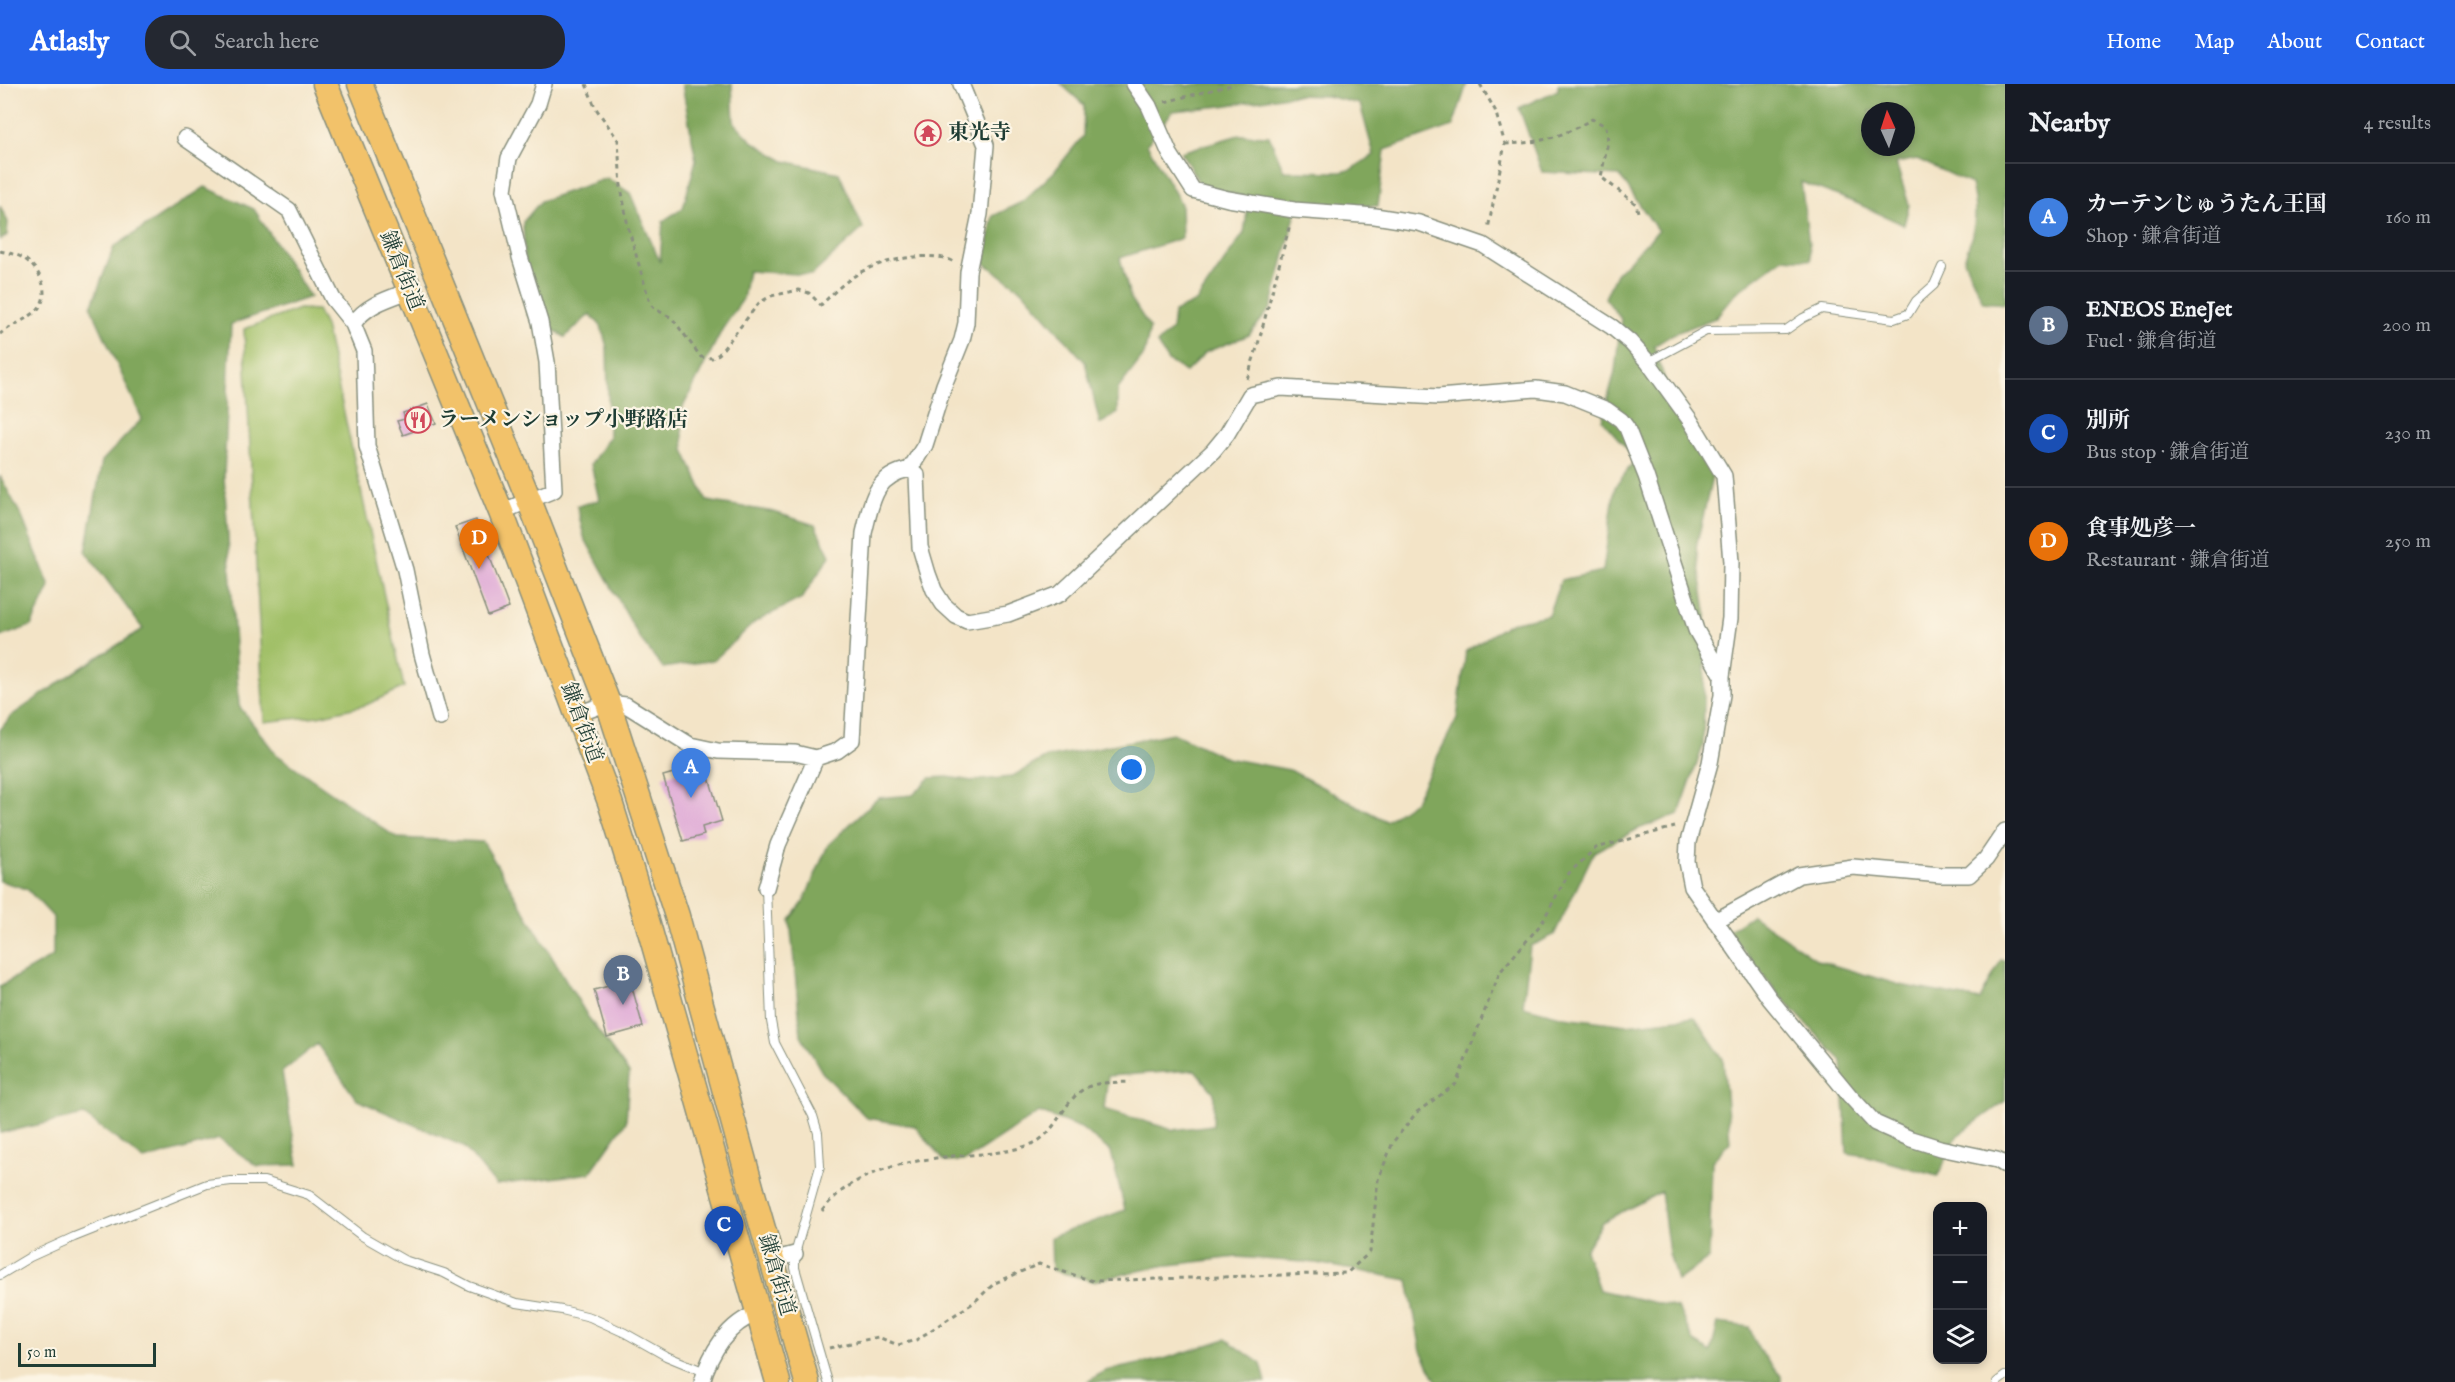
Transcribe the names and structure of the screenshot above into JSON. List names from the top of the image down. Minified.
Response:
{"streets":{"main road":["鎌倉街道"]},"places":{"temple":["東光寺"],"restaurant":["ラーメンショップ小野路店"]},"scale_bar":"50 m","north":"top","page":{"header":"Atlasly","search":"Search here","nav":["Home","Map","About","Contact"],"heading":["Nearby","4 results"],"list":[{"mark":"A","name":"カーテンじゅうたん王国","note":"Shop · 鎌倉街道","value":"160 m"},{"mark":"B","name":"ENEOS EneJet","note":"Fuel · 鎌倉街道","value":"200 m"},{"mark":"C","name":"別所","note":"Bus stop · 鎌倉街道","value":"230 m"},{"mark":"D","name":"食事処彦一","note":"Restaurant · 鎌倉街道","value":"250 m"}],"pins":["D","A","B","C"],"map_buttons":["+","−"],"scale":"50 m"}}
